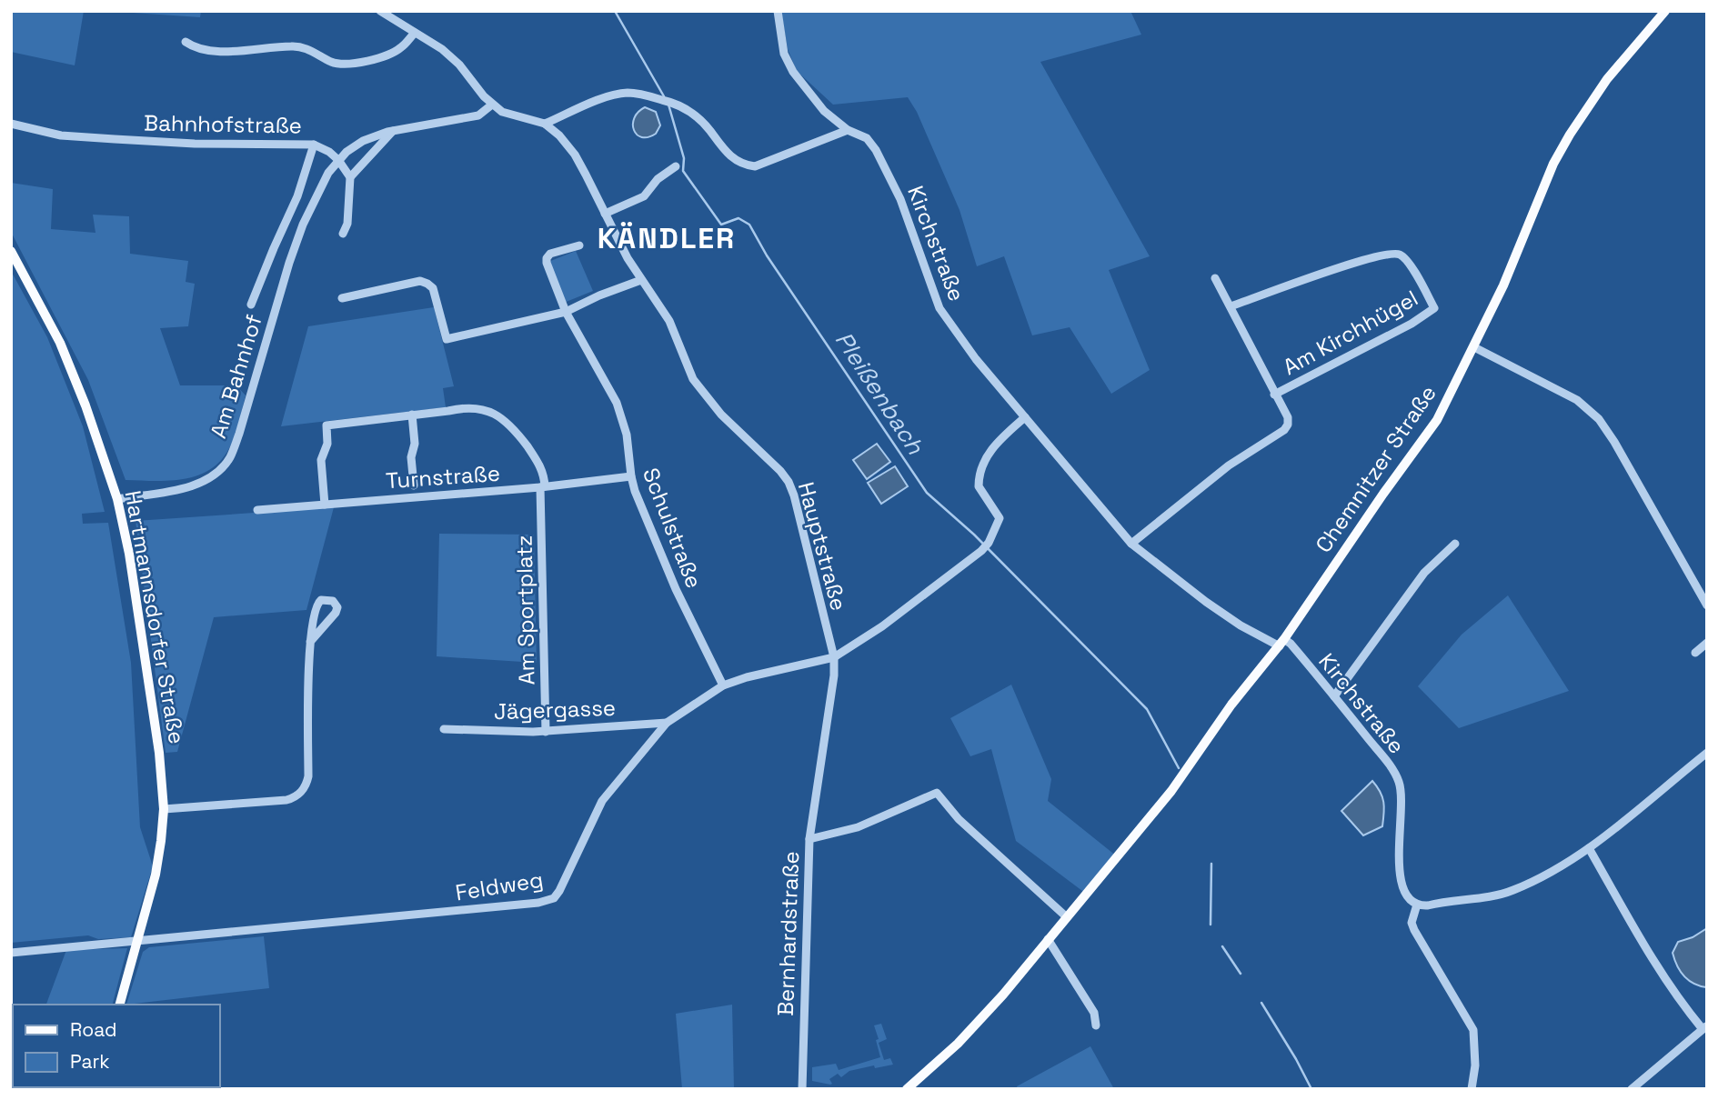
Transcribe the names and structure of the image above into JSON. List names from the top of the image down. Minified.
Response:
{"streets":{"main road":["Chemnitzer Straße","Hartmannsdorfer Straße"],"street":["Bahnhofstraße","Kirchstraße","Am Kirchhügel","Am Bahnhof","Turnstraße","Schulstraße","Hauptstraße","Am Sportplatz","Jägergasse","Feldweg","Bernhardstraße"]},"crossings":[["Bahnhofstraße","Am Bahnhof"],["Kirchstraße","Am Kirchhügel"],["Kirchstraße","Chemnitzer Straße"],["Kirchstraße","Feldweg"],["Am Bahnhof","Hartmannsdorfer Straße"],["Chemnitzer Straße","Bernhardstraße"],["Turnstraße","Schulstraße"],["Turnstraße","Am Sportplatz"],["Schulstraße","Feldweg"],["Hauptstraße","Feldweg"],["Hauptstraße","Bernhardstraße"],["Am Sportplatz","Jägergasse"],["Hartmannsdorfer Straße","Feldweg"],["Jägergasse","Feldweg"]],"districts":["KÄNDLER"],"water":["Pleißenbach"],"legend":["Road","Park"]}
